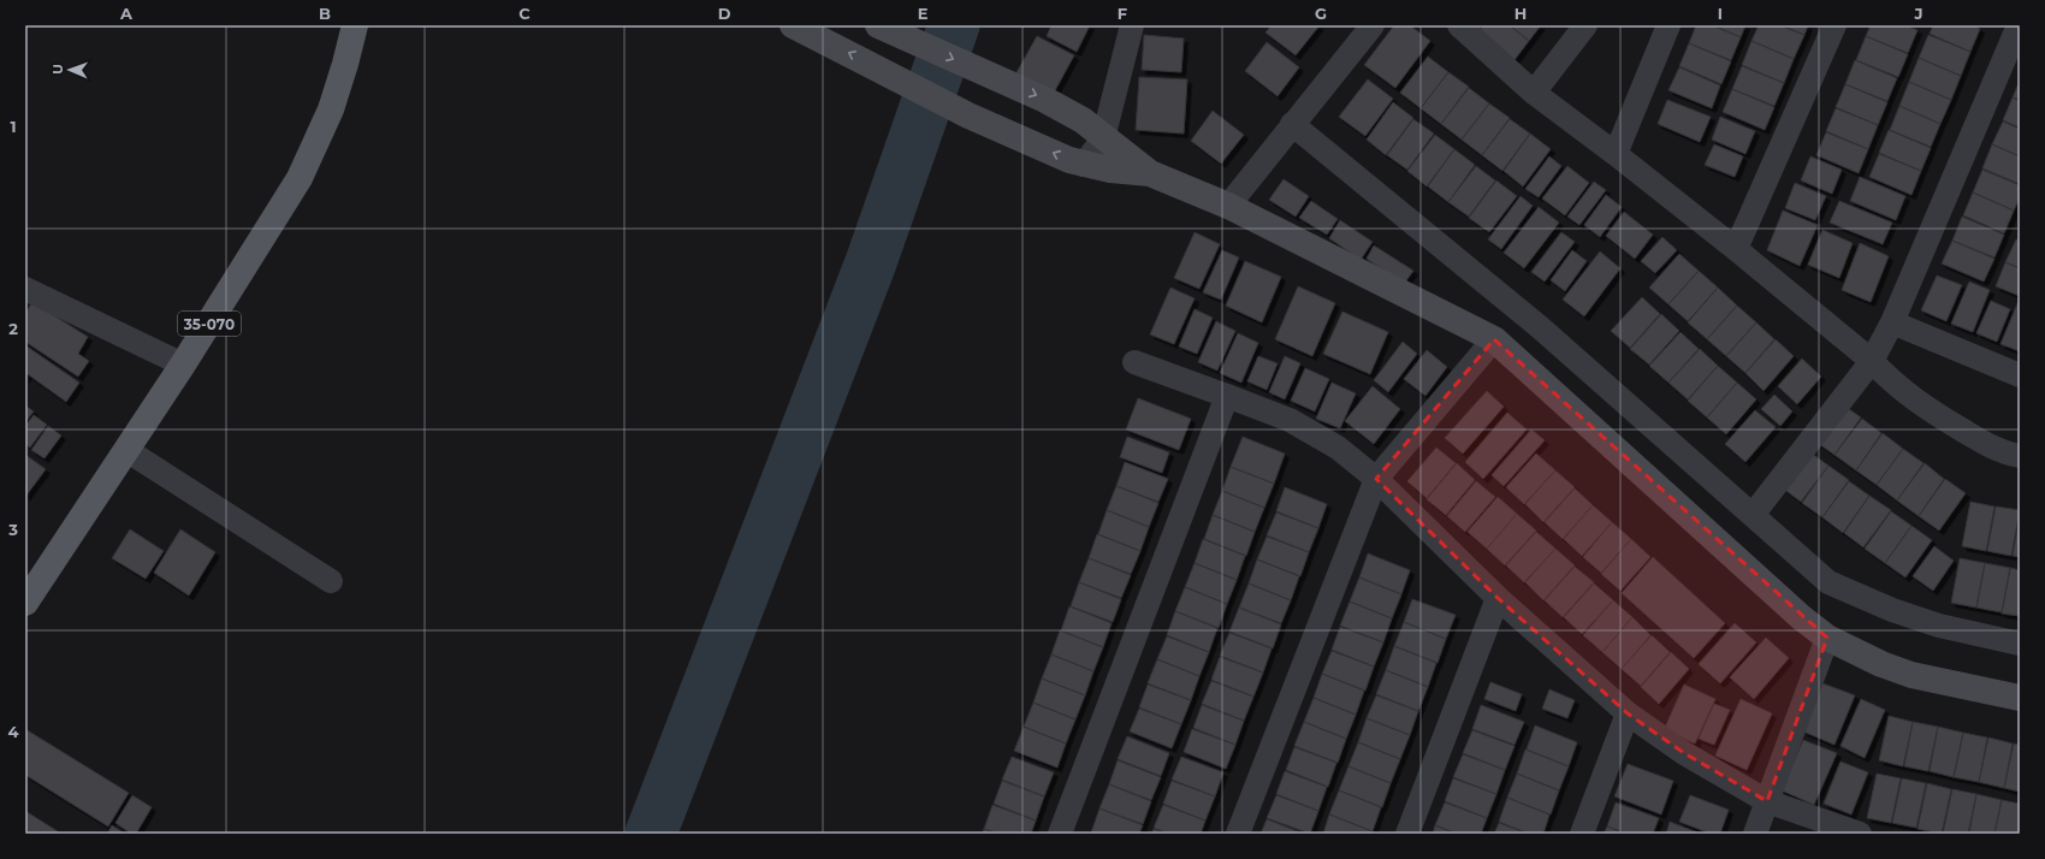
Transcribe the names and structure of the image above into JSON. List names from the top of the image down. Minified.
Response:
{"streets":{"main road":["35-070"]},"north":"left","grid":{"columns":["A","B","C","D","E","F","G","H","I","J"],"rows":["1","2","3","4"]}}
